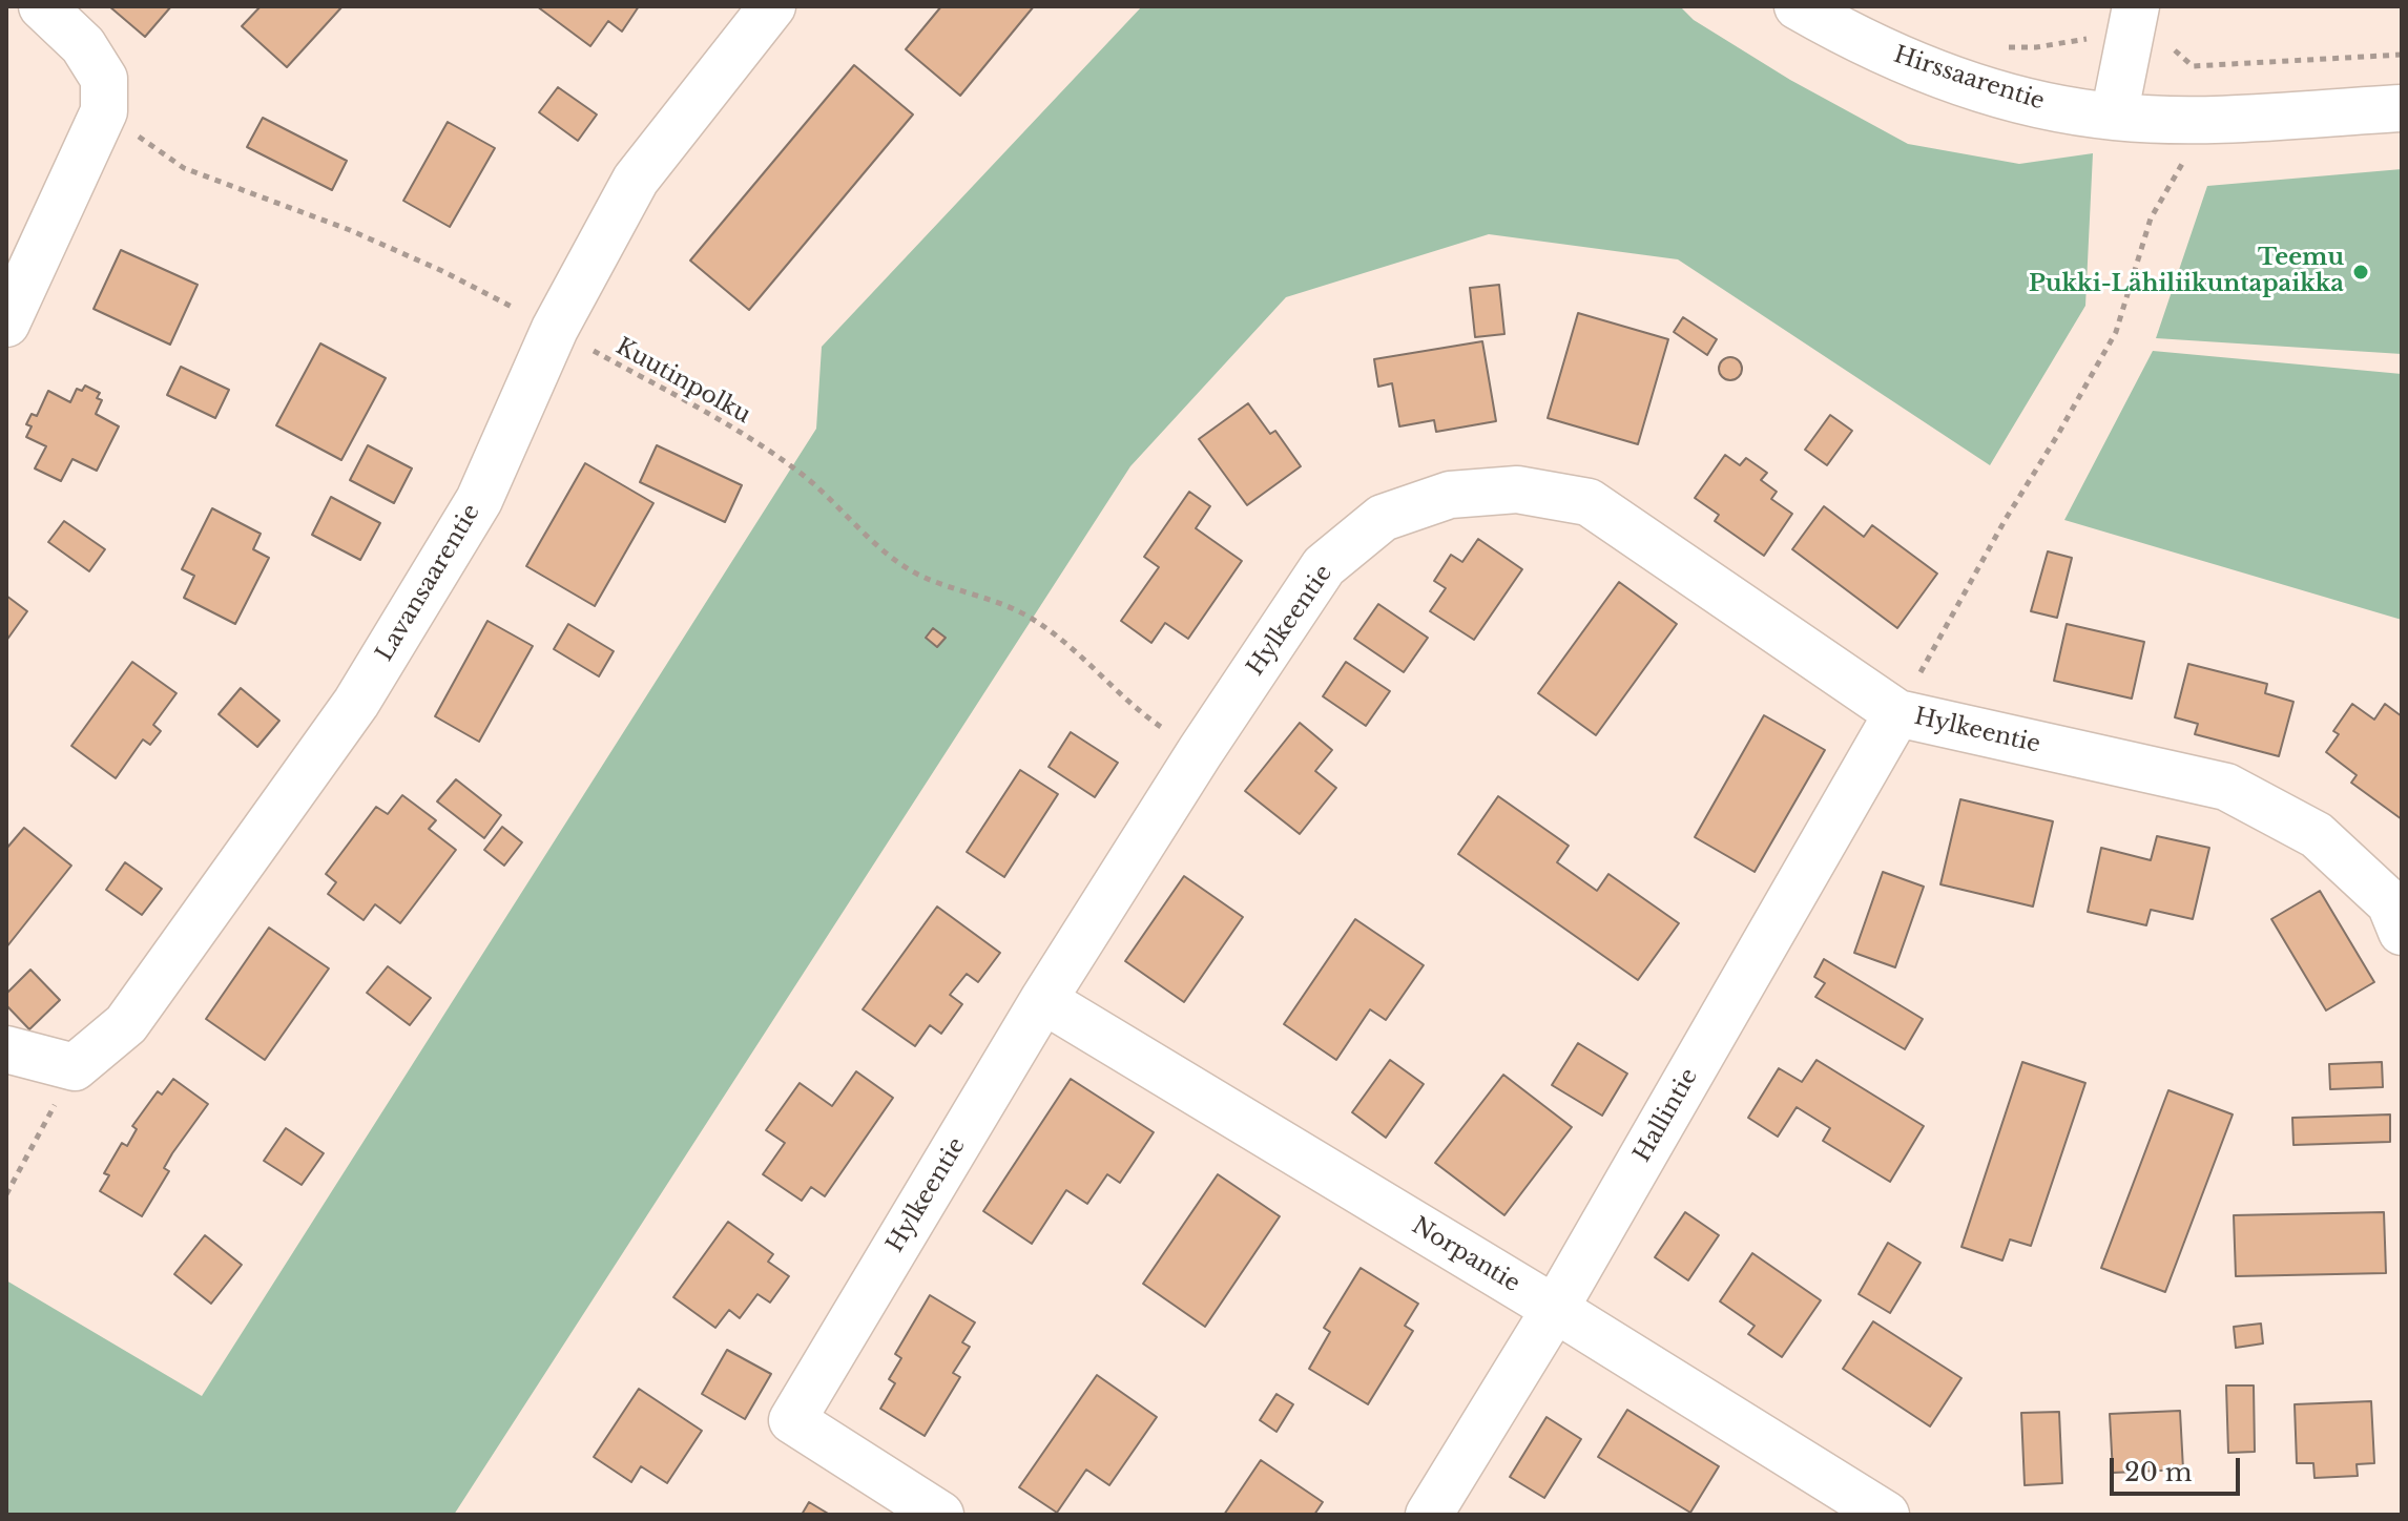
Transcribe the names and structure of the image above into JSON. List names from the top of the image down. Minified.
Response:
{"streets":{"street":["Hirssaarentie","Lavansaarentie","Hylkeentie","Hallintie","Norpantie"],"path":["Kuutinpolku"]},"crossings":[["Kuutinpolku","Lavansaarentie"],["Kuutinpolku","Hylkeentie"],["Hylkeentie","Hallintie"],["Hylkeentie","Norpantie"],["Hallintie","Norpantie"]],"places":["Teemu Pukki-Lähiliikuntapaikka"],"scale_bar":"20 m"}
